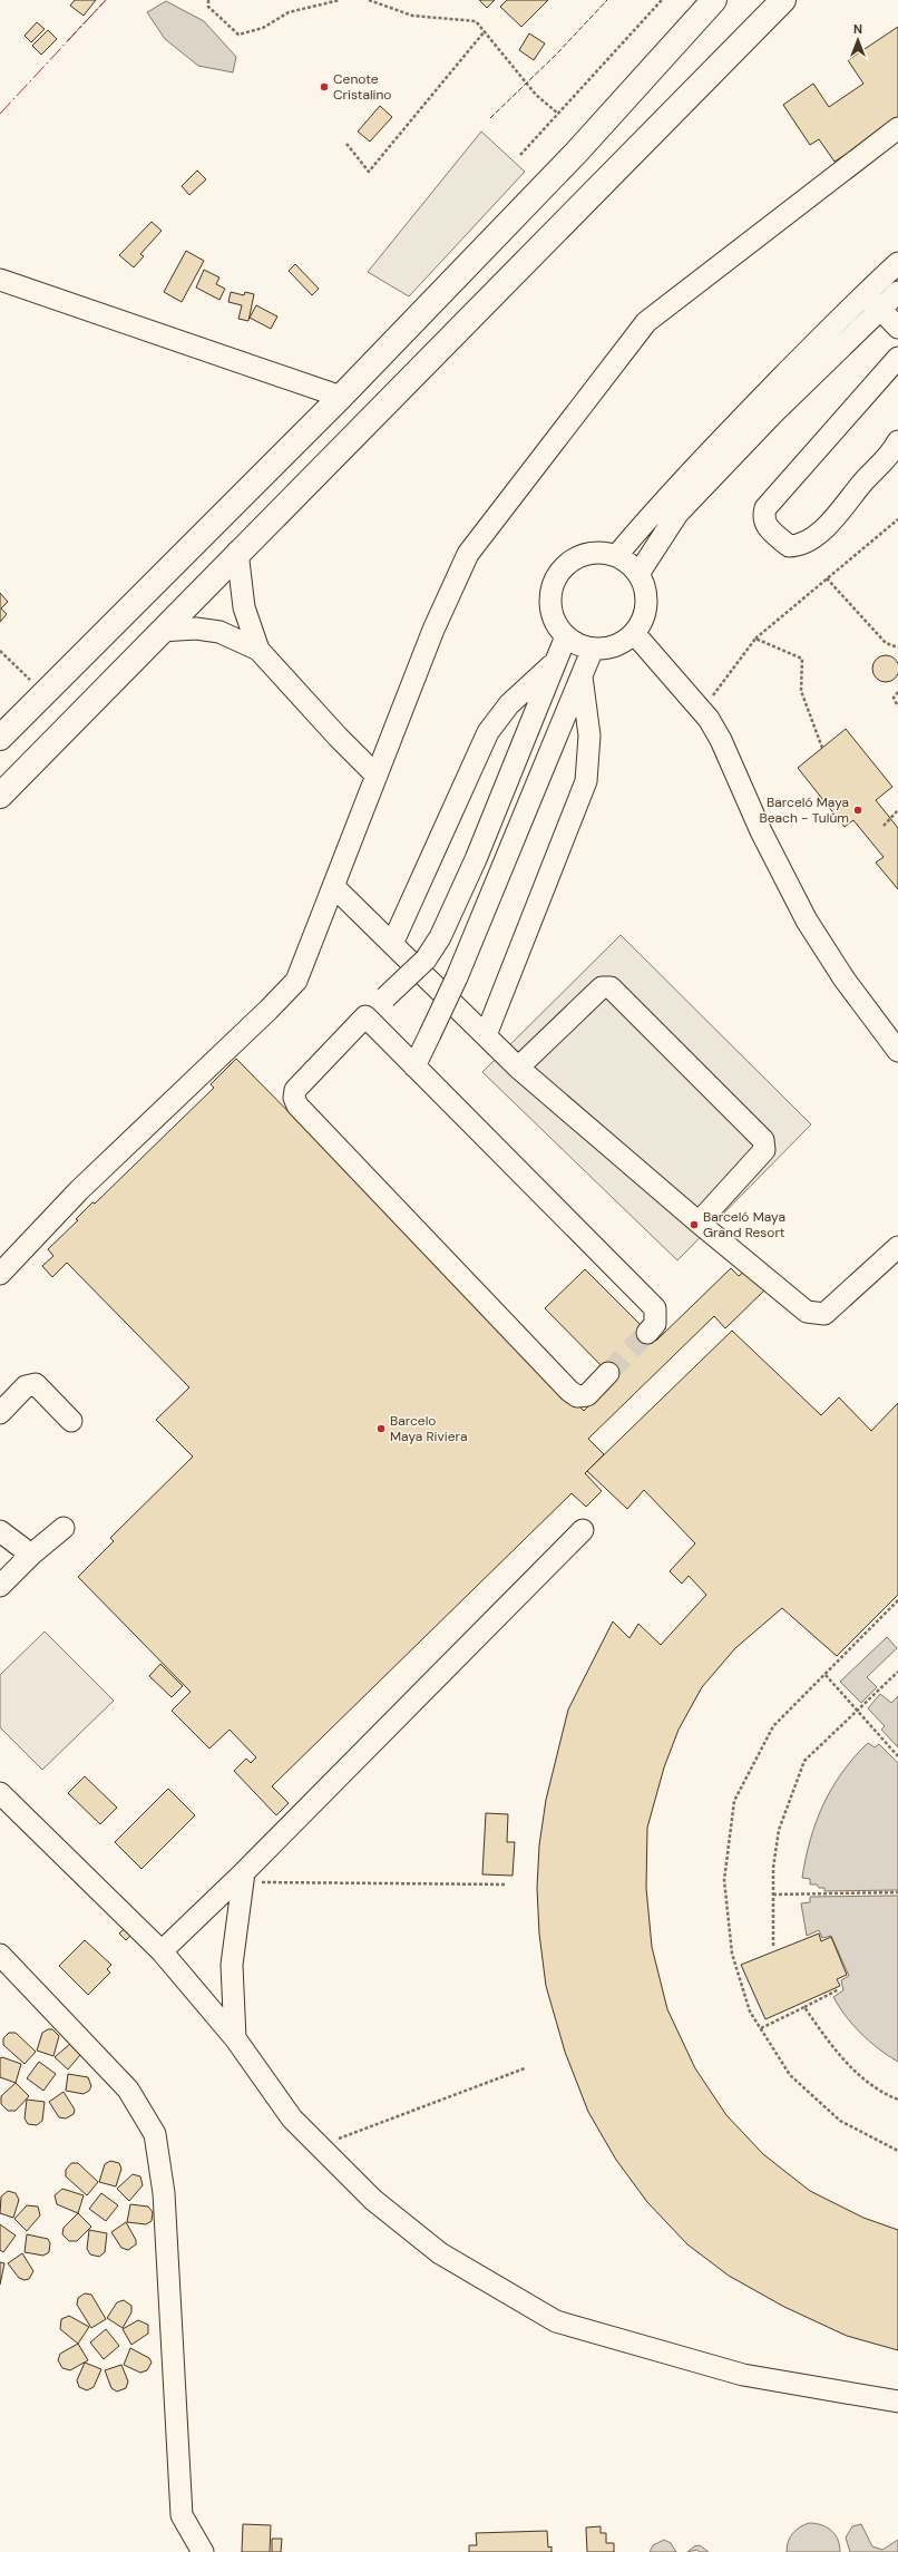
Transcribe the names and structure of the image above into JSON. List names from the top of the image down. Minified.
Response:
{"places":["Cenote Cristalino","Barceló Maya Beach - Tulúm","Barceló Maya Grand Resort","Barcelo Maya Riviera"],"north":"top"}
